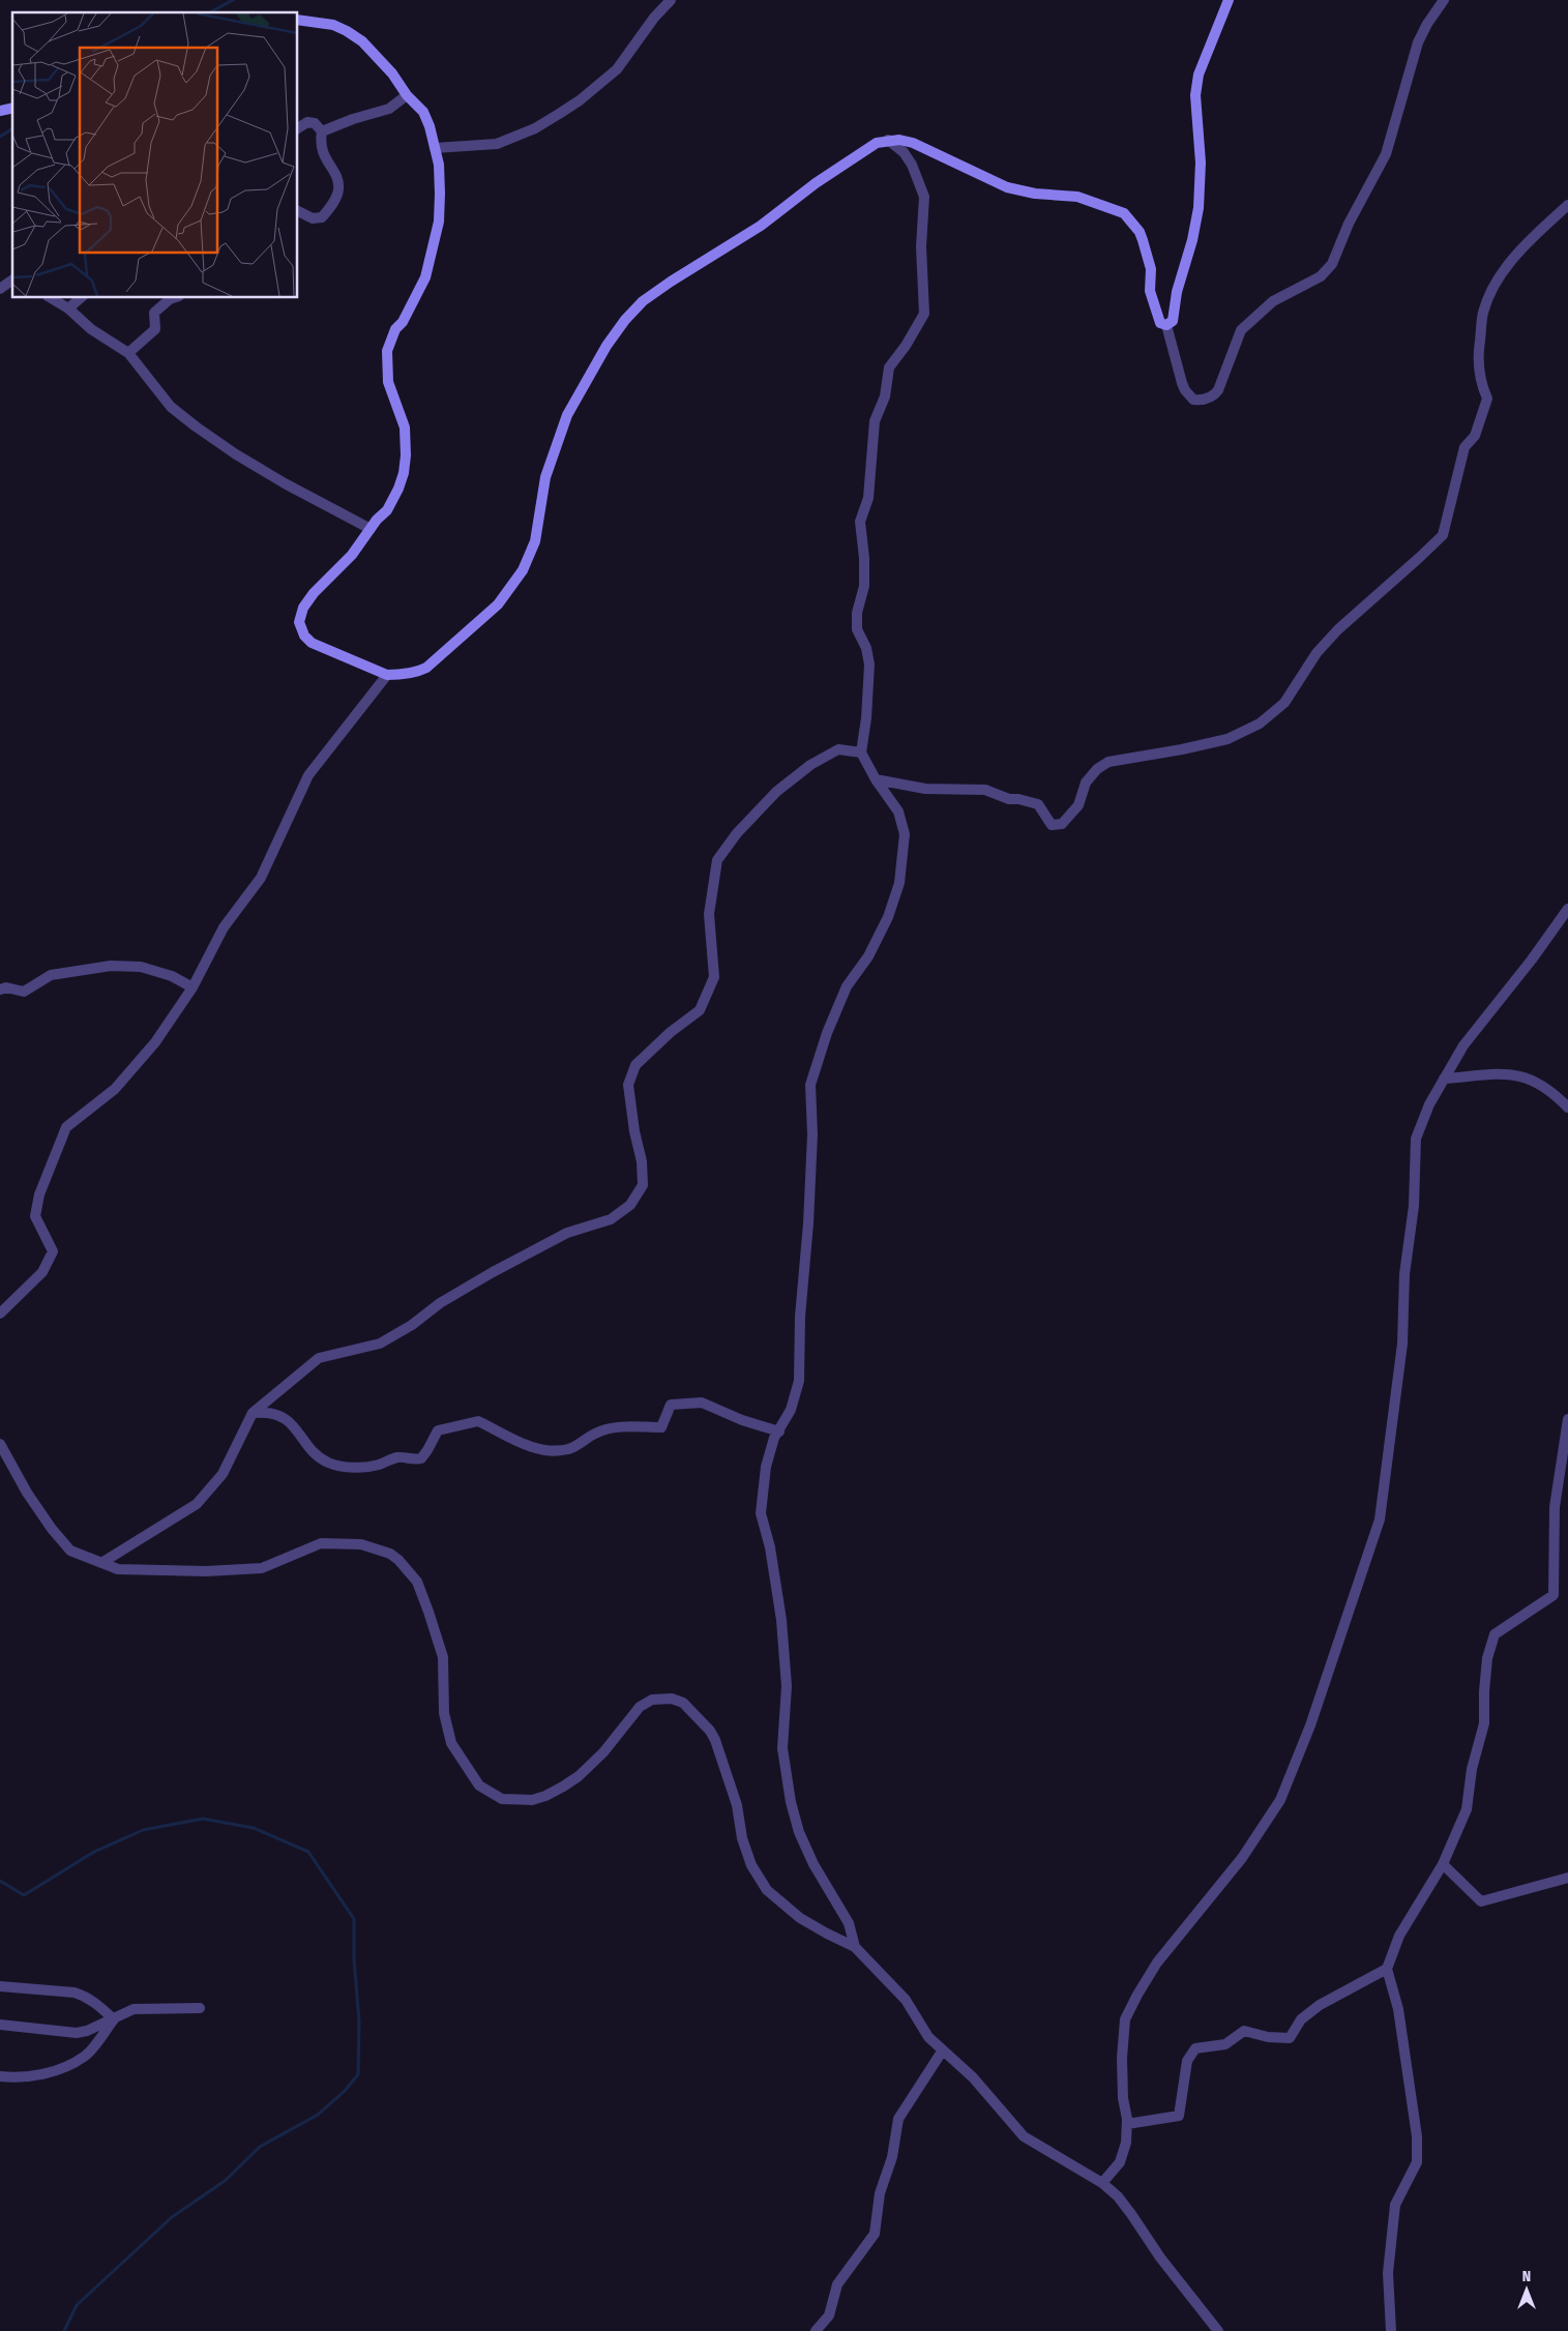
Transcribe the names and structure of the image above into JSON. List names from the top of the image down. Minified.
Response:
{"north":"top"}
